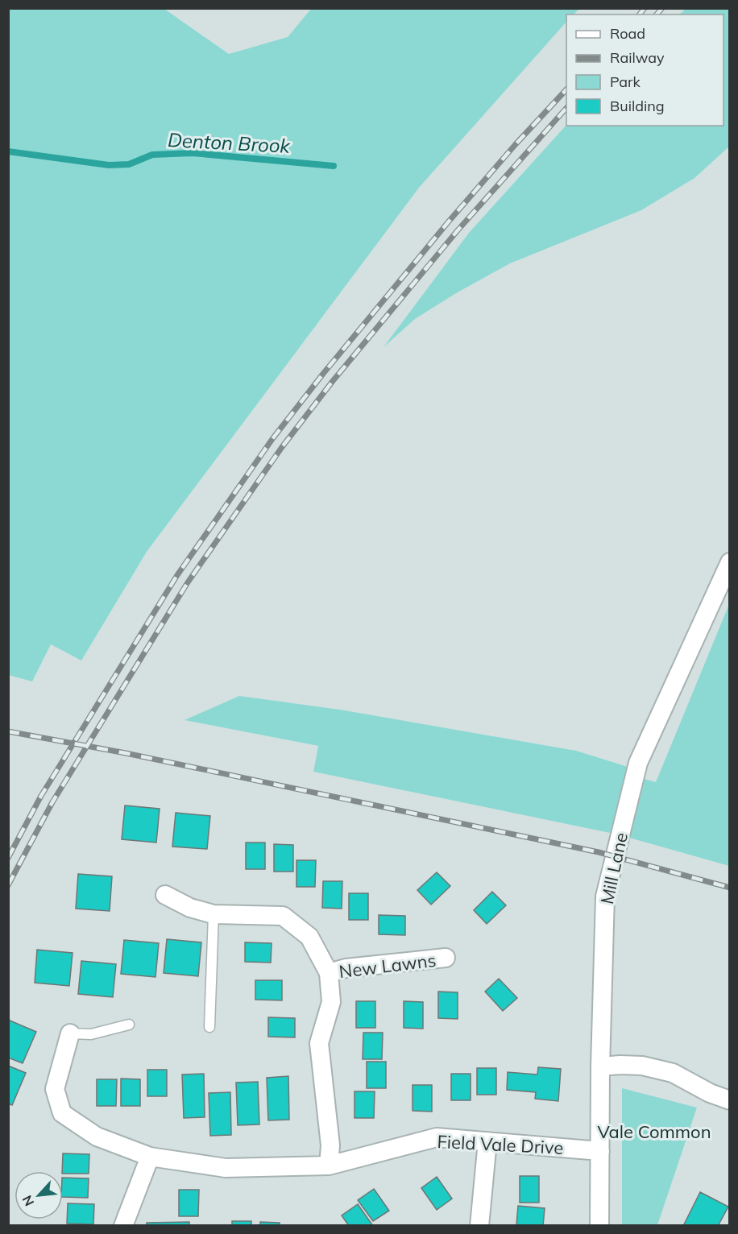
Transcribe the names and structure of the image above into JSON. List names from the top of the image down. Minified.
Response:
{"streets":{"street":["Mill Lane","New Lawns","Field Vale Drive"]},"crossings":[["Mill Lane","Field Vale Drive"]],"water":["Denton Brook"],"parks":["Vale Common"],"legend":["Road","Railway","Park","Building"],"north":"bottom left"}
